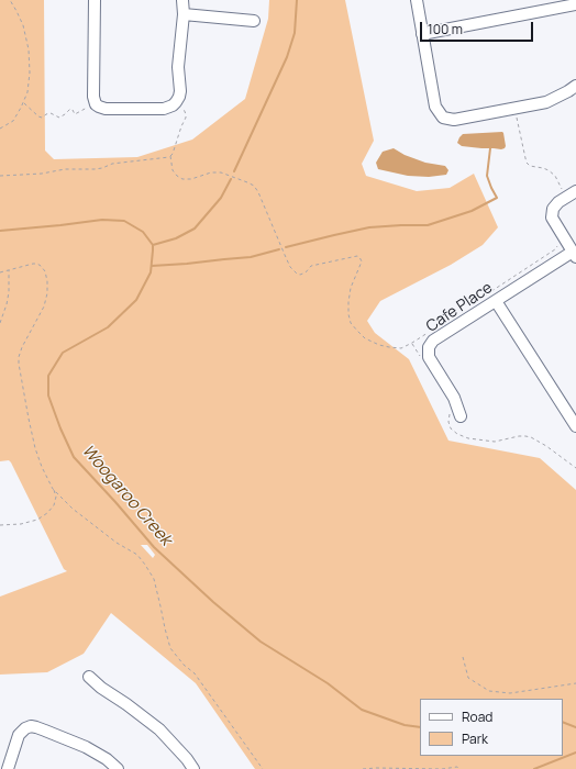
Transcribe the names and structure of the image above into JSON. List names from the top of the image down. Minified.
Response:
{"streets":{"street":["Cafe Place"]},"water":["Woogaroo Creek"],"legend":["Road","Park"],"scale_bar":"100 m"}
